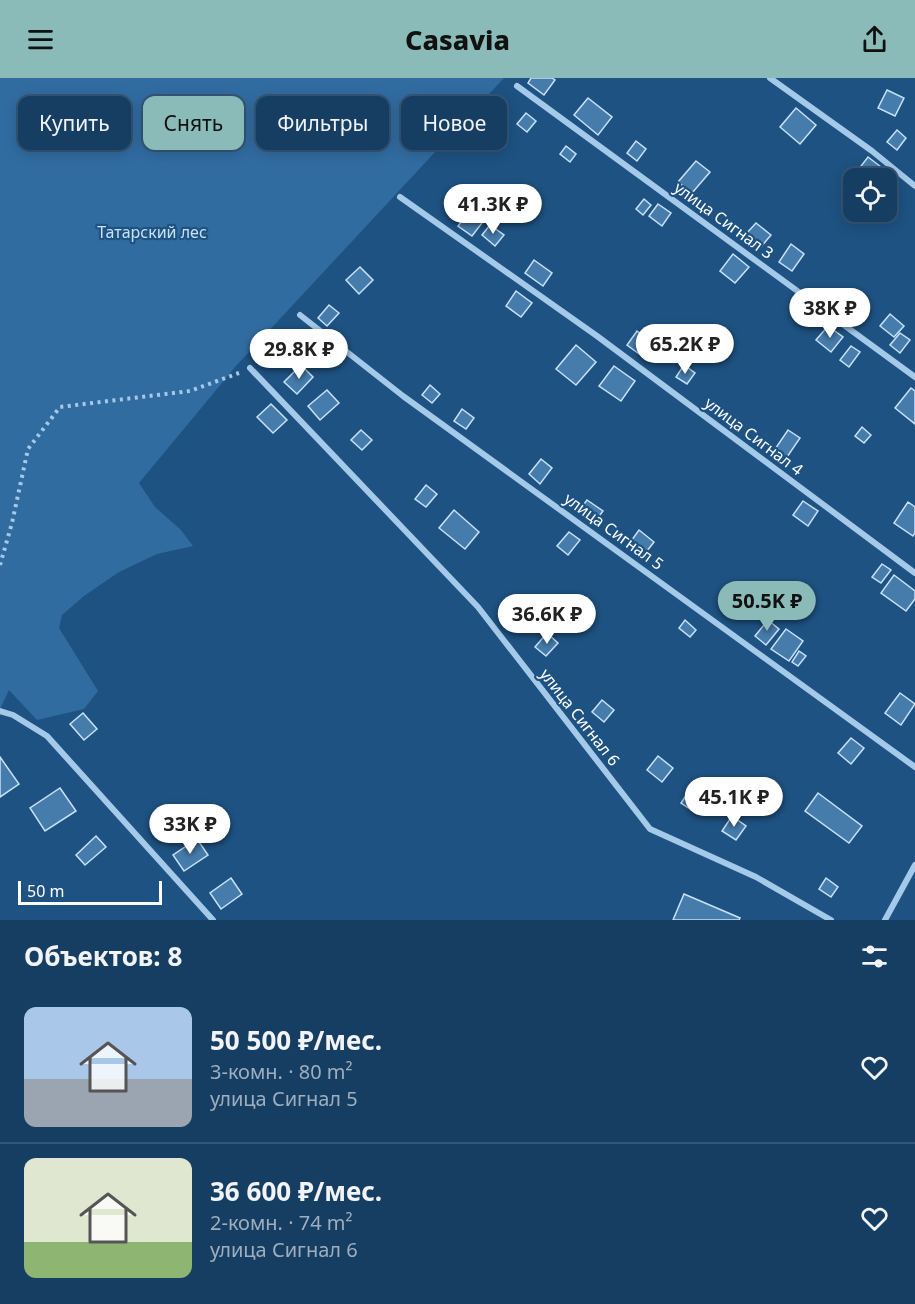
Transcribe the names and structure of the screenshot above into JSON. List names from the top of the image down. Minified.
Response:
{"streets":{"street":["улица Сигнал 3","улица Сигнал 4","улица Сигнал 5","улица Сигнал 6"]},"parks":["Татарский лес"],"scale_bar":"50 m","page":{"header":"Casavia","chip":["Купить","Снять","Фильтры","Новое"],"price":["41.3K ₽","38K ₽","65.2K ₽","29.8K ₽","50.5K ₽","36.6K ₽","45.1K ₽","33K ₽"],"scale":"50 m","heading":"Объектов: 8","list":[{"name":"50 500 ₽/мес.","note":"3-комн. · 80 m² · улица Сигнал 5"},{"name":"36 600 ₽/мес.","note":"2-комн. · 74 m² · улица Сигнал 6"}]}}
